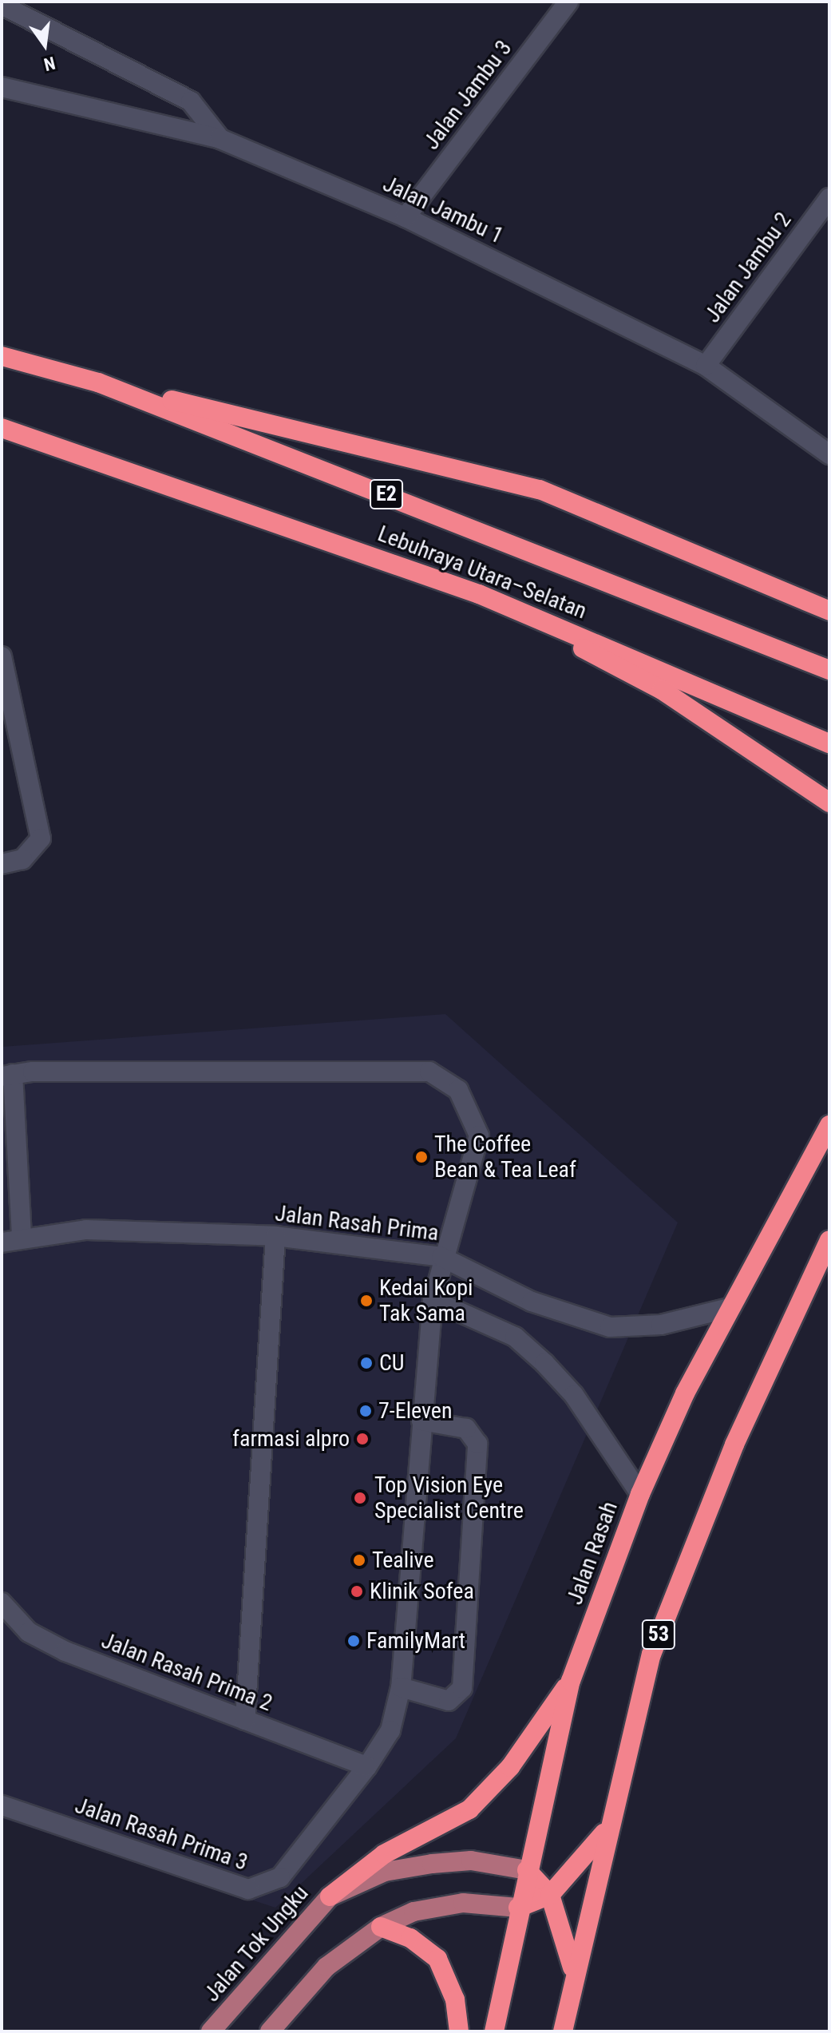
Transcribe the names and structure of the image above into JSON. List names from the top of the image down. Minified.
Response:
{"streets":{"highway":["E2","Lebuhraya Utara–Selatan","Jalan Rasah","53"],"main road":["Jalan Tok Ungku"],"street":["Jalan Jambu 3","Jalan Jambu 1","Jalan Jambu 2","Jalan Rasah Prima","Jalan Rasah Prima 2","Jalan Rasah Prima 3"]},"crossings":[["Jalan Jambu 3","Jalan Jambu 1"],["Jalan Jambu 1","Jalan Jambu 2"],["Jalan Rasah Prima","Jalan Rasah"],["Jalan Rasah Prima","Jalan Rasah Prima 3"],["Jalan Rasah","Jalan Tok Ungku"],["Jalan Rasah Prima 2","Jalan Rasah Prima 3"]],"places":["The Coffee Bean & Tea Leaf","Kedai Kopi Tak Sama","CU","7-Eleven","farmasi alpro","Top Vision Eye Specialist Centre","Tealive","Klinik Sofea","FamilyMart"],"north":"bottom"}
